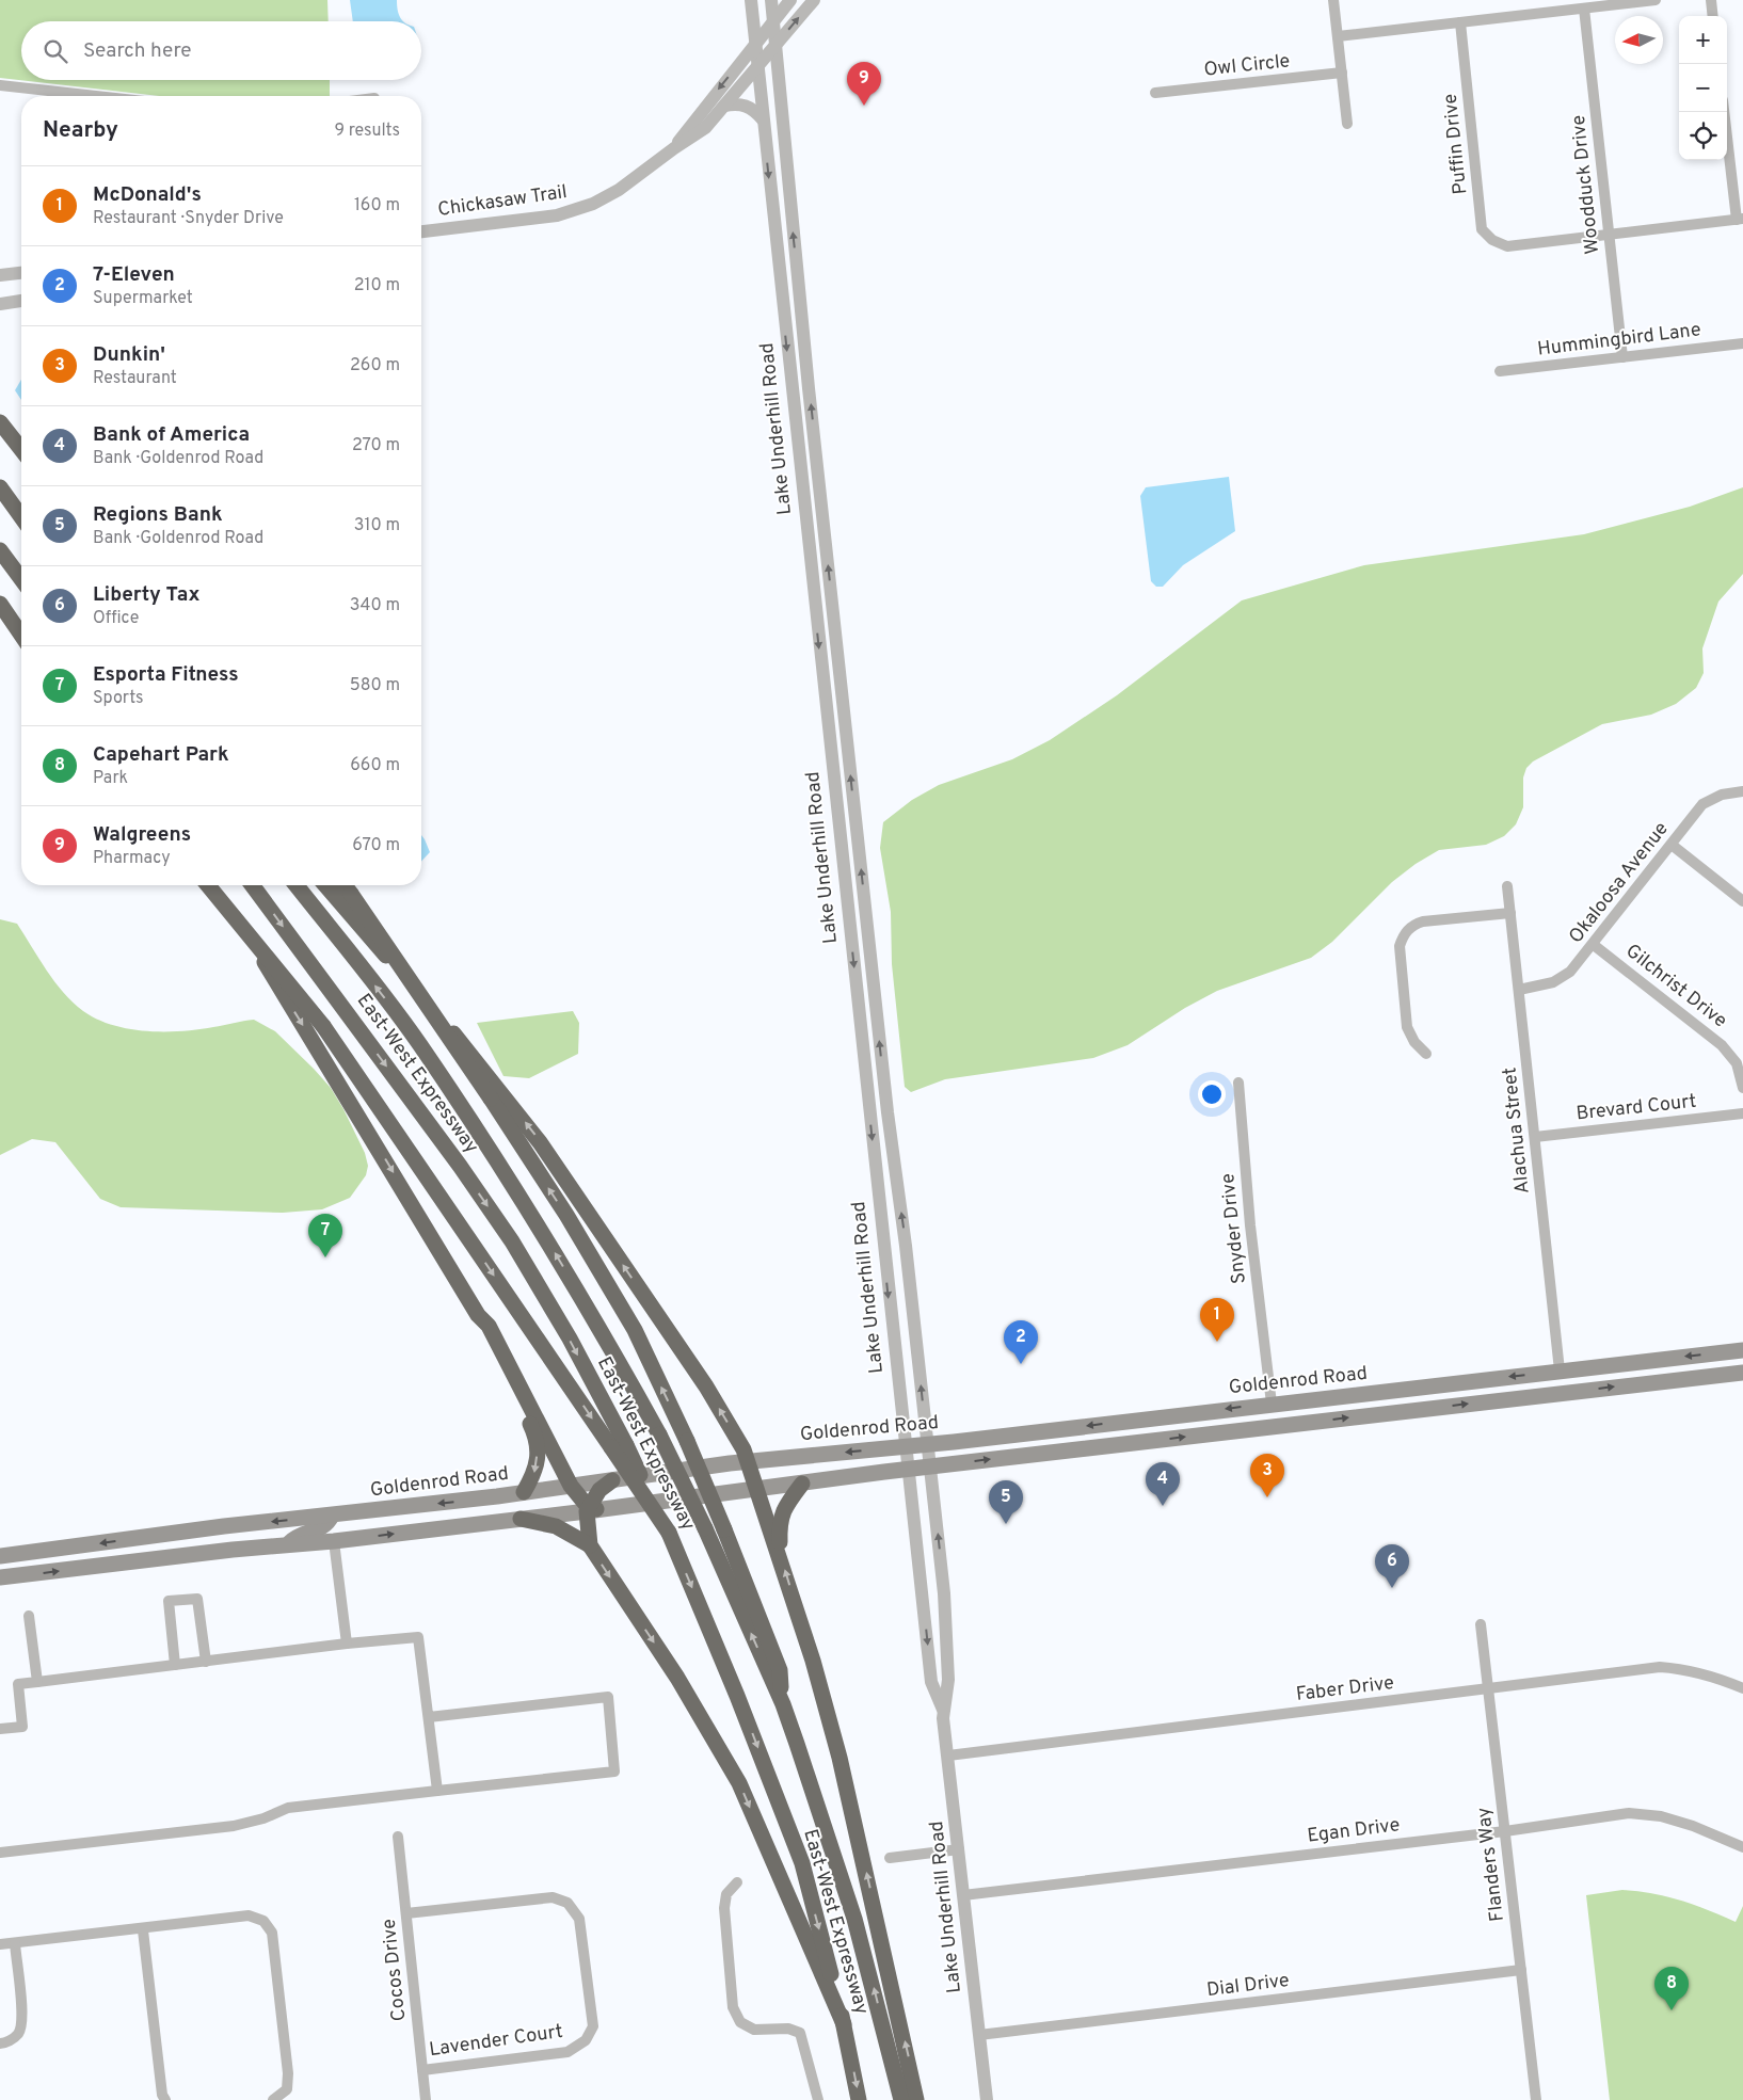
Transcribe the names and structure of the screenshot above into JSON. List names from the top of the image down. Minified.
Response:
{"streets":{"highway":["East-West Expressway"],"main road":["Goldenrod Road"],"street":["Owl Circle","Puffin Drive","Woodduck Drive","Chickasaw Trail","Hummingbird Lane","Lake Underhill Road","Okaloosa Avenue","Gilchrist Drive","Brevard Court","Alachua Street","Snyder Drive","Faber Drive","Egan Drive","Flanders Way","Cocos Drive","Dial Drive","Lavender Court"]},"crossings":[["Puffin Drive","Woodduck Drive"],["Woodduck Drive","Hummingbird Lane"],["Chickasaw Trail","Lake Underhill Road"],["Lake Underhill Road","Goldenrod Road"],["Lake Underhill Road","Faber Drive"],["Lake Underhill Road","Egan Drive"],["Lake Underhill Road","Dial Drive"],["Okaloosa Avenue","Gilchrist Drive"],["Okaloosa Avenue","Alachua Street"],["Brevard Court","Alachua Street"],["Alachua Street","Goldenrod Road"],["Snyder Drive","Goldenrod Road"],["Faber Drive","Flanders Way"],["Egan Drive","Flanders Way"],["Flanders Way","Dial Drive"],["Cocos Drive","Lavender Court"]],"north":"left","page":{"map_buttons":["+","−"],"search":"Search here","pins":["9","7","1","2","3","4","5","6","8"],"heading":["Nearby","9 results"],"list":[{"mark":"1","name":"McDonald's","note":"Restaurant · Snyder Drive","value":"160 m"},{"mark":"2","name":"7-Eleven","note":"Supermarket","value":"210 m"},{"mark":"3","name":"Dunkin'","note":"Restaurant","value":"260 m"},{"mark":"4","name":"Bank of America","note":"Bank · Goldenrod Road","value":"270 m"},{"mark":"5","name":"Regions Bank","note":"Bank · Goldenrod Road","value":"310 m"},{"mark":"6","name":"Liberty Tax","note":"Office","value":"340 m"},{"mark":"7","name":"Esporta Fitness","note":"Sports","value":"580 m"},{"mark":"8","name":"Capehart Park","note":"Park","value":"660 m"},{"mark":"9","name":"Walgreens","note":"Pharmacy","value":"670 m"}]}}
